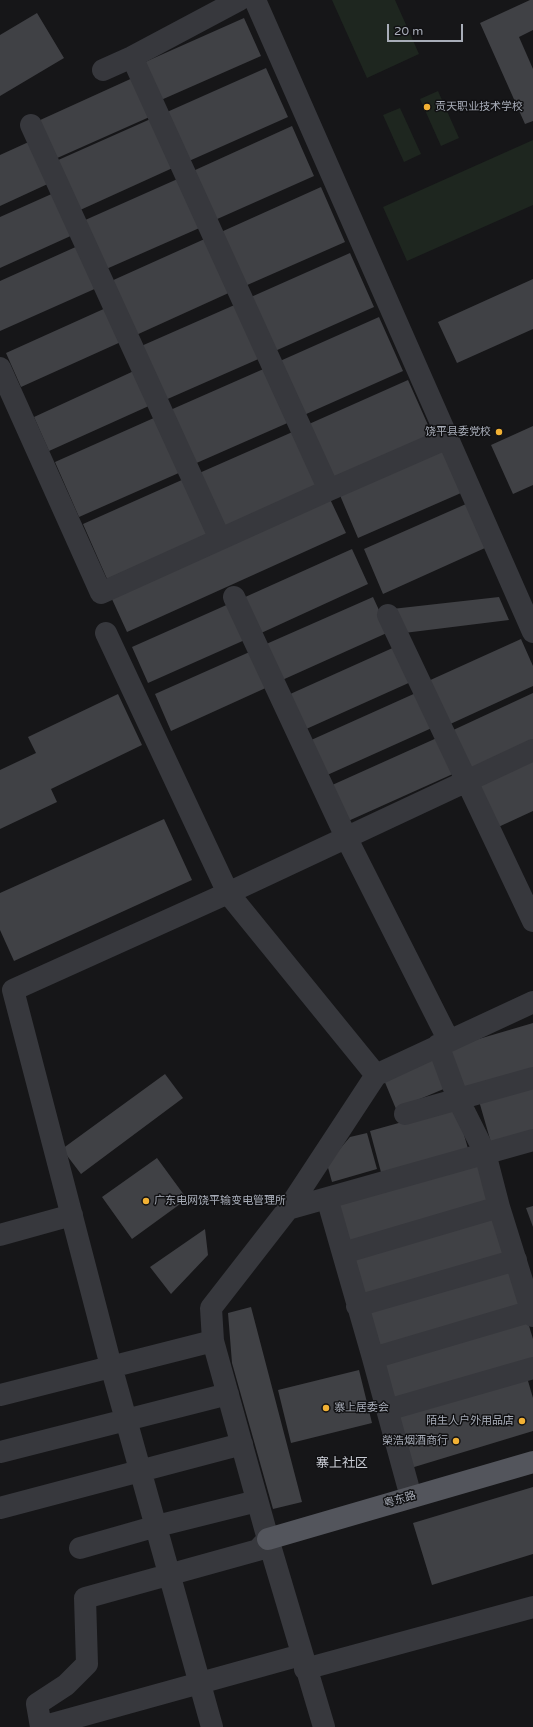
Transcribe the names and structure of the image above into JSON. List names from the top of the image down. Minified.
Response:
{"streets":{"main road":["粤东路"]},"districts":["寨上社区"],"places":["贡天职业技术学校","饶平县委党校","广东电网饶平输变电管理所","寨上居委会","陌生人户外用品店","榮浩烟酒商行"],"scale_bar":"20 m"}
